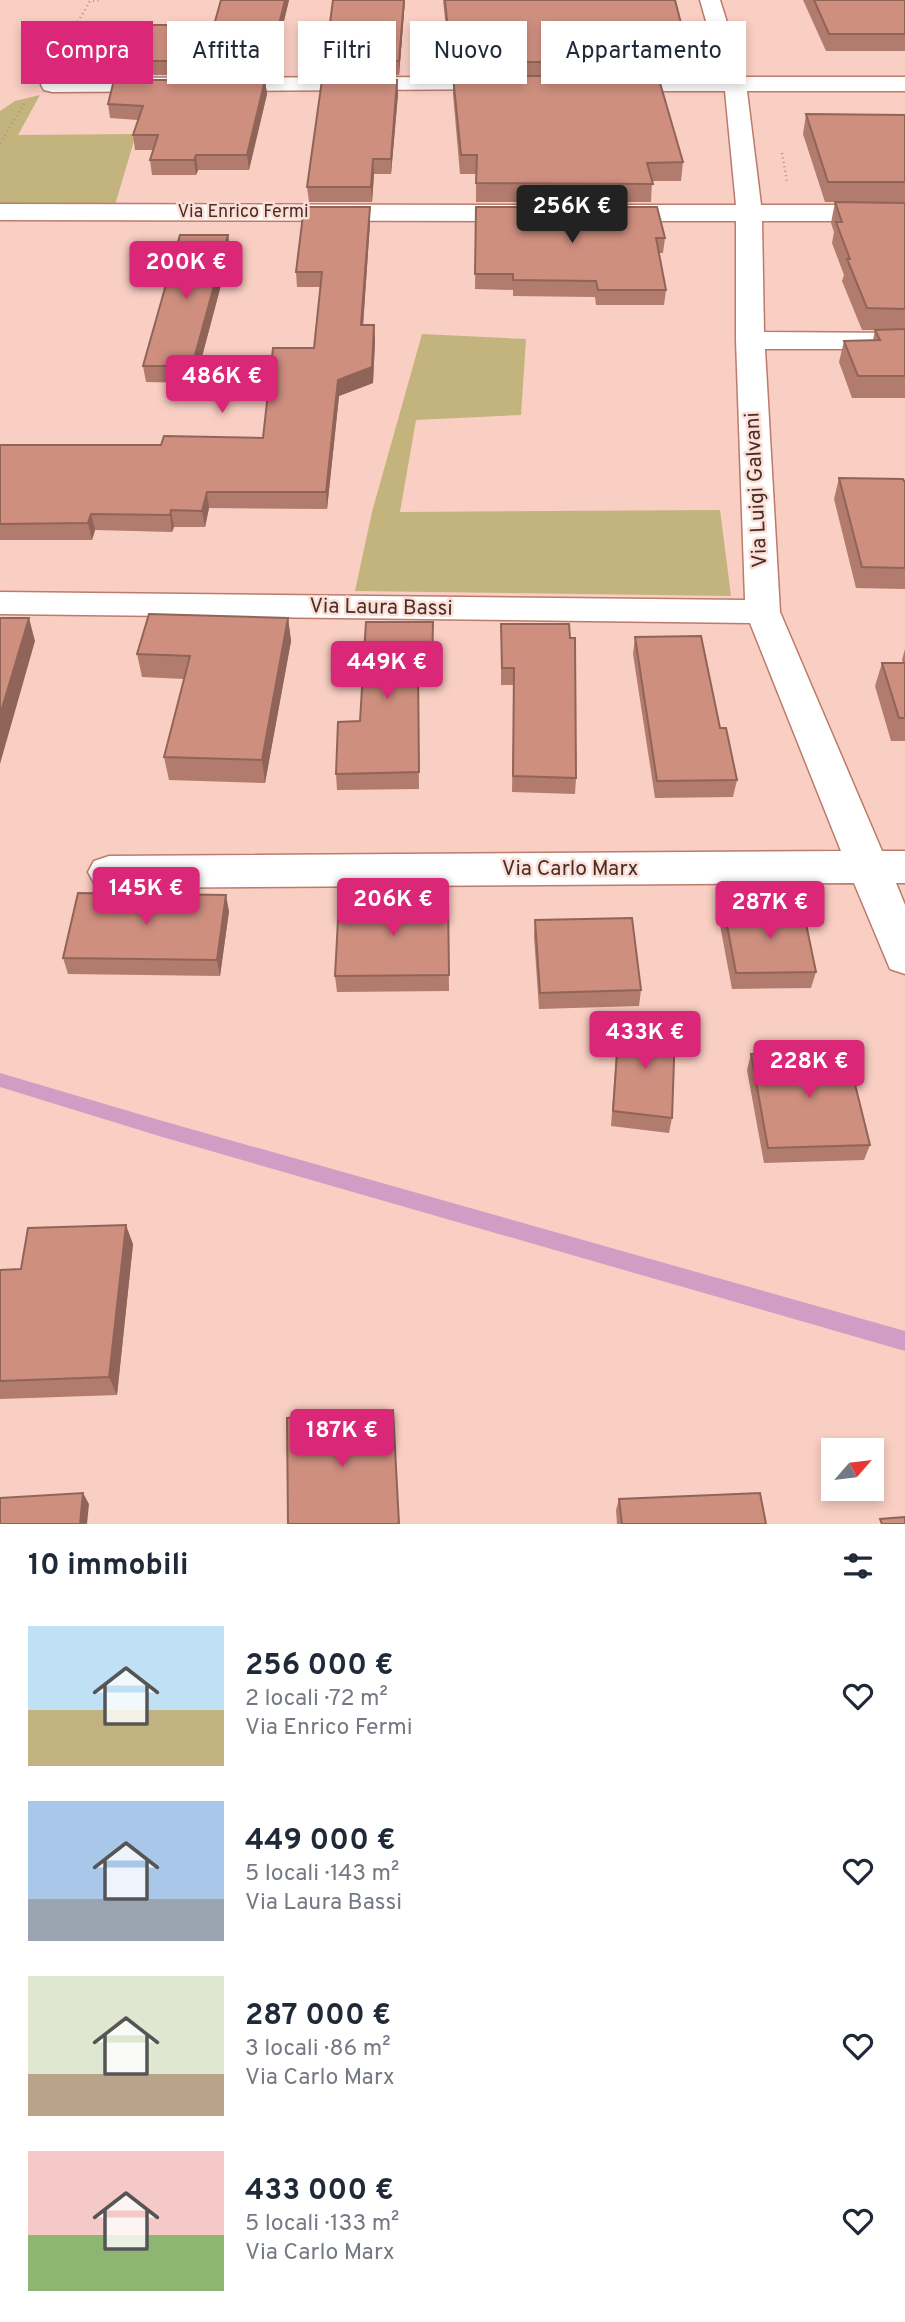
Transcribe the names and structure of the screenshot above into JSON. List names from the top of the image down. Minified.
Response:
{"streets":{"street":["Via Enrico Fermi","Via Luigi Galvani","Via Laura Bassi","Via Carlo Marx"]},"crossings":[["Via Luigi Galvani","Via Laura Bassi"],["Via Luigi Galvani","Via Carlo Marx"]],"north":"top right","page":{"chip":["Compra","Affitta","Filtri","Nuovo","Appartamento"],"price":["256K €","200K €","486K €","449K €","145K €","206K €","287K €","433K €","228K €","187K €"],"heading":"10 immobili","list":[{"name":"256 000 €","note":"2 locali · 72 m² · Via Enrico Fermi"},{"name":"449 000 €","note":"5 locali · 143 m² · Via Laura Bassi"},{"name":"287 000 €","note":"3 locali · 86 m² · Via Carlo Marx"},{"name":"433 000 €","note":"5 locali · 133 m² · Via Carlo Marx"}]}}
